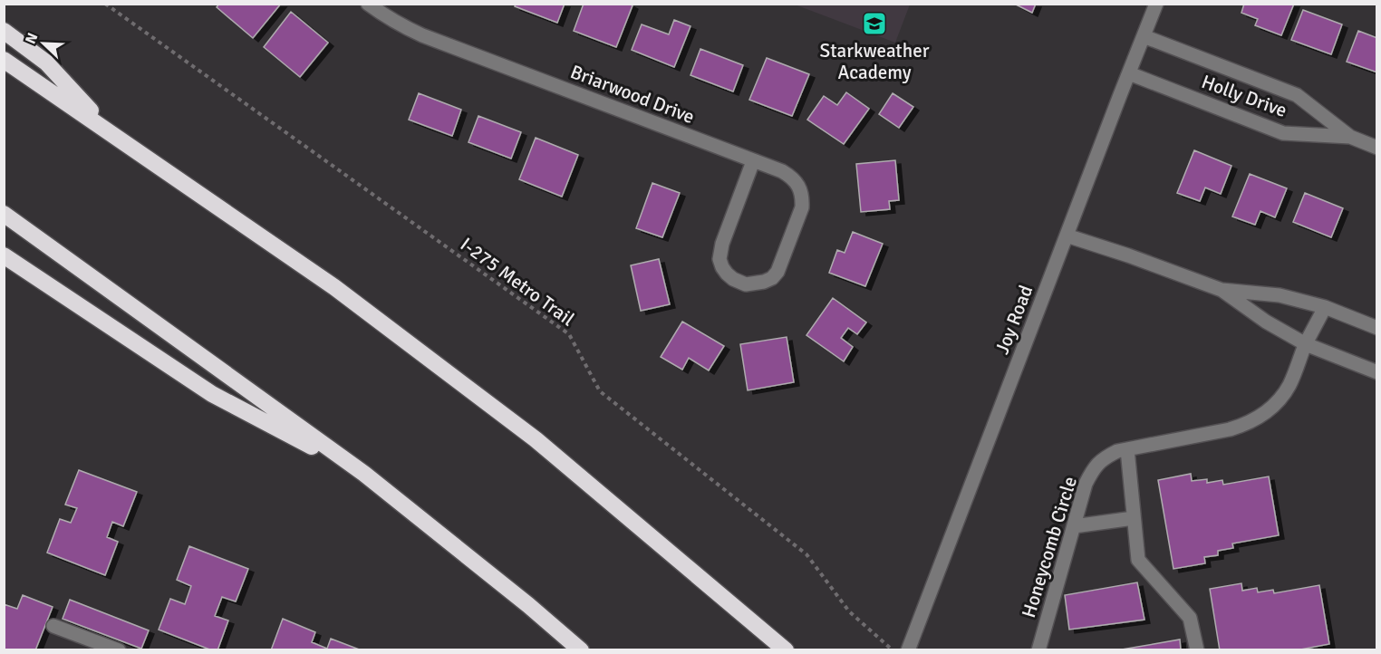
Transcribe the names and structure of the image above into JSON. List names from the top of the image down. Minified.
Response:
{"streets":{"street":["Briarwood Drive","Holly Drive","Joy Road","Honeycomb Circle"],"path":["I-275 Metro Trail"]},"crossings":[["Holly Drive","Joy Road"]],"places":{"school or university":["Starkweather Academy"]},"north":"top left"}
